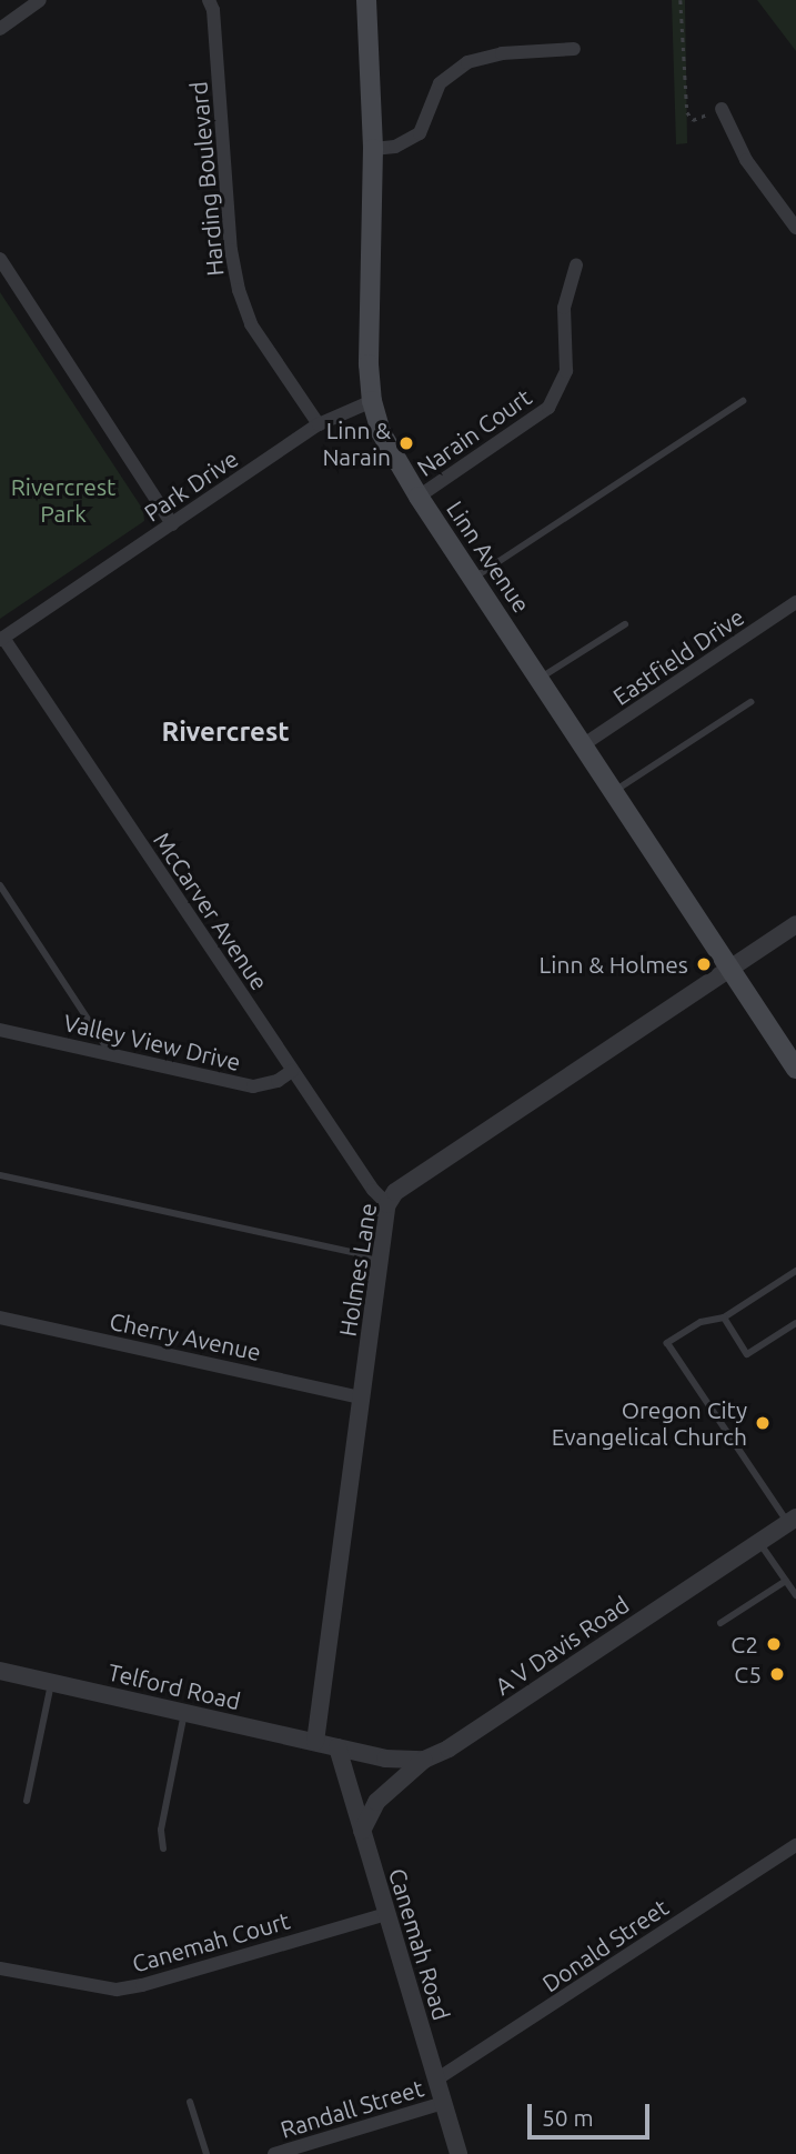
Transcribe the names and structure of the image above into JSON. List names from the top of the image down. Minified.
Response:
{"streets":{"main road":["Linn Avenue"],"street":["Harding Boulevard","Narain Court","Park Drive","Eastfield Drive","McCarver Avenue","Valley View Drive","Holmes Lane","Cherry Avenue","A V Davis Road","Telford Road","Canemah Court","Canemah Road","Donald Street","Randall Street"]},"crossings":[["Harding Boulevard","Park Drive"],["Narain Court","Linn Avenue"],["Park Drive","Linn Avenue"],["Park Drive","McCarver Avenue"],["Linn Avenue","Eastfield Drive"],["Linn Avenue","Holmes Lane"],["McCarver Avenue","Valley View Drive"],["McCarver Avenue","Holmes Lane"],["Holmes Lane","Cherry Avenue"],["Holmes Lane","Telford Road"],["A V Davis Road","Canemah Road"],["Telford Road","Canemah Road"],["Canemah Court","Canemah Road"],["Canemah Road","Donald Street"],["Canemah Road","Randall Street"]],"districts":["Rivercrest"],"parks":["Rivercrest Park"],"places":["Linn & Narain","Linn & Holmes","Oregon City Evangelical Church","C2","C5"],"scale_bar":"50 m"}
